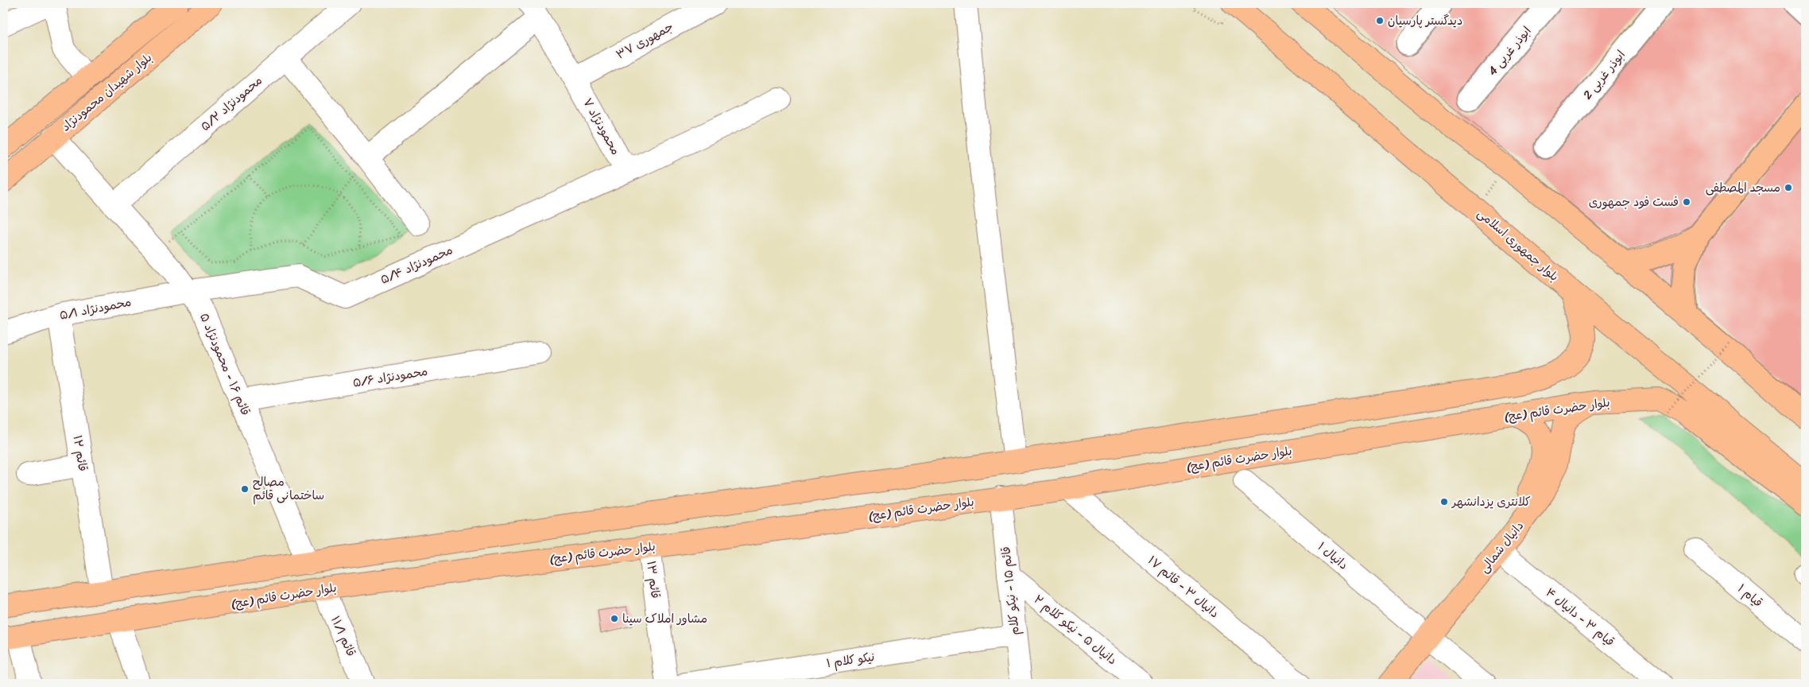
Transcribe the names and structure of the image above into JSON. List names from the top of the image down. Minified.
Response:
{"streets":{"main road":["بلوار شهیدان محمودنژاد","بلوار جمهوری اسلامی","بلوار حضرت قائم (عج)","دانیال شمالی"],"street":["جمهوری ۳۷","ابوذر غربی 4","ابوذر غربی 2","محمودنژاد ۵/۲","محمودنژاد ۷","محمودنژاد ۵/۴","محمودنژاد ۵/۱","قائم ۱۶ - محمودنژاد ۵","محمودنژاد ۵/۶","قائم ۱۲","دانیال ۱","قائم ۱۳","دانیال ۳ - قائم ۱۷","قائم ۱۵ - نیکو کلام","قیام ۱","قیام ۳ - دانیال ۴","دانیال ۵ - نیکو کلام ۲","قائم ۱۱/۱","نیکو کلام ۱"]},"crossings":[["جمهوری ۳۷","محمودنژاد ۷"],["بلوار شهیدان محمودنژاد","قائم ۱۶ - محمودنژاد ۵"],["محمودنژاد ۵/۲","قائم ۱۶ - محمودنژاد ۵"],["محمودنژاد ۷","محمودنژاد ۵/۴"],["محمودنژاد ۵/۴","محمودنژاد ۵/۱"],["محمودنژاد ۵/۴","قائم ۱۶ - محمودنژاد ۵"],["محمودنژاد ۵/۱","قائم ۱۶ - محمودنژاد ۵"],["محمودنژاد ۵/۱","قائم ۱۲"],["قائم ۱۶ - محمودنژاد ۵","محمودنژاد ۵/۶"],["بلوار حضرت قائم (عج)","دانیال شمالی"],["بلوار حضرت قائم (عج)","قائم ۱۳"],["بلوار حضرت قائم (عج)","دانیال ۳ - قائم ۱۷"],["بلوار حضرت قائم (عج)","قائم ۱۵ - نیکو کلام"],["بلوار حضرت قائم (عج)","قائم ۱۱/۱"],["دانیال شمالی","دانیال ۱"],["دانیال شمالی","قیام ۳ - دانیال ۴"],["قائم ۱۵ - نیکو کلام","دانیال ۵ - نیکو کلام ۲"],["قائم ۱۵ - نیکو کلام","نیکو کلام ۱"]],"places":["دیدگستر پارسیان","مسجد المصطفی","فست فود جمهوری","مصالح ساختمانی قائم","کلانتری یزدانشهر","مشاور املاک سینا"]}
